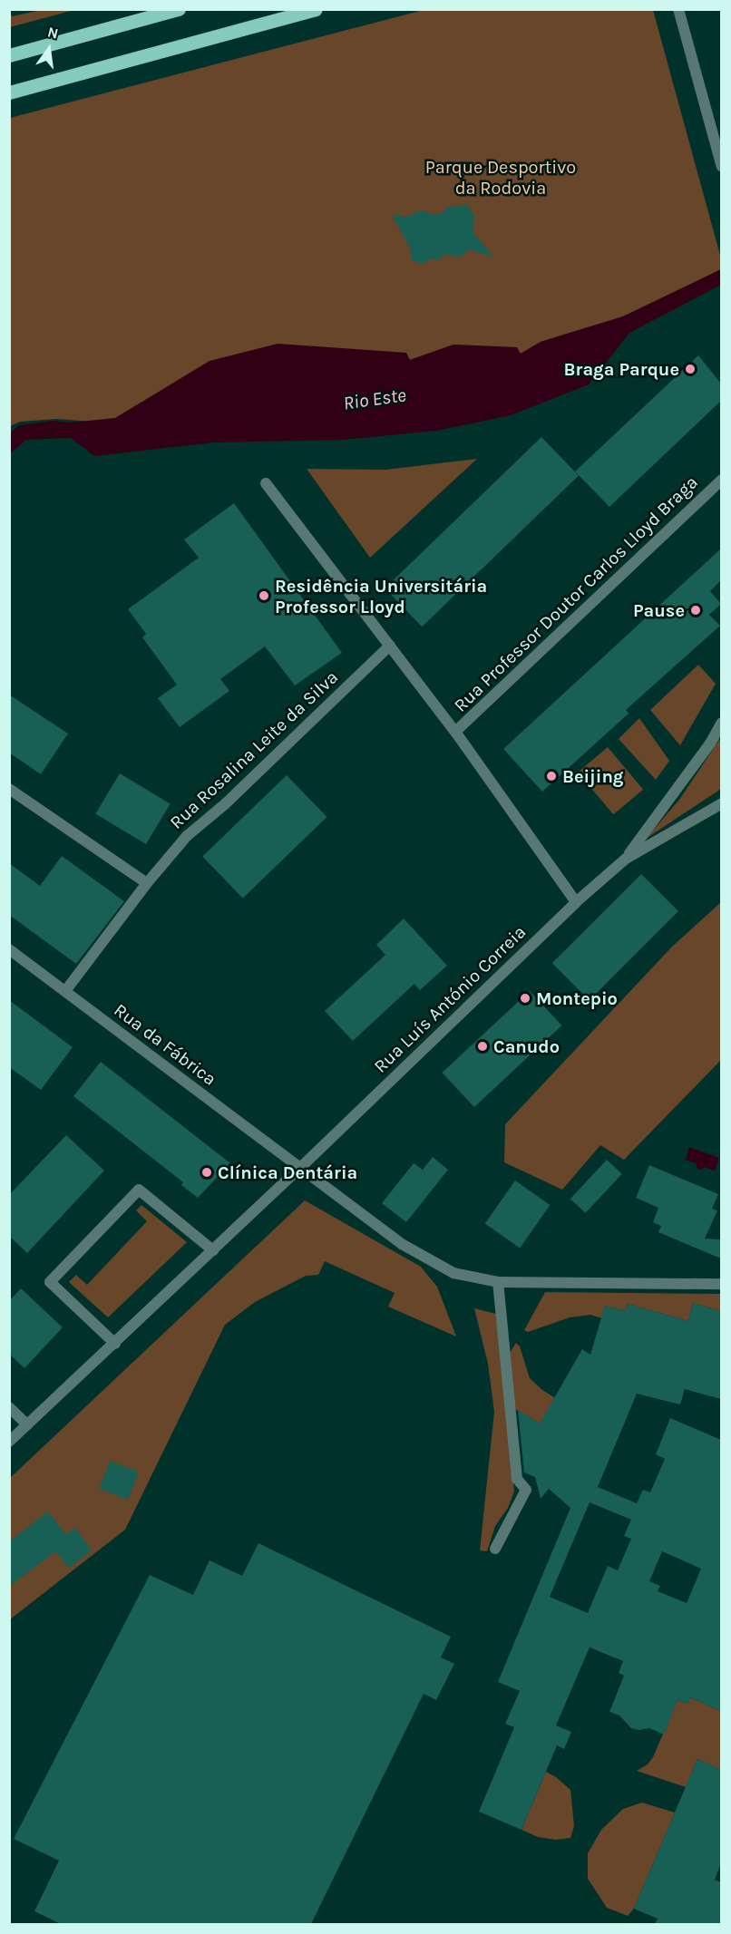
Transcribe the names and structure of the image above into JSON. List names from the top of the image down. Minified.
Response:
{"streets":{"street":["Rua Professor Doutor Carlos Lloyd Braga","Rua Rosalina Leite da Silva","Rua Luís António Correia","Rua da Fábrica"]},"crossings":[["Rua Professor Doutor Carlos Lloyd Braga","Rua Rosalina Leite da Silva"],["Rua Professor Doutor Carlos Lloyd Braga","Rua Luís António Correia"],["Rua Rosalina Leite da Silva","Rua da Fábrica"],["Rua Luís António Correia","Rua da Fábrica"]],"water":["Rio Este"],"parks":["Parque Desportivo da Rodovia"],"places":["Braga Parque","Residência Universitária Professor Lloyd","Pause","Beijing","Montepio","Canudo","Clínica Dentária"],"north":"top"}
